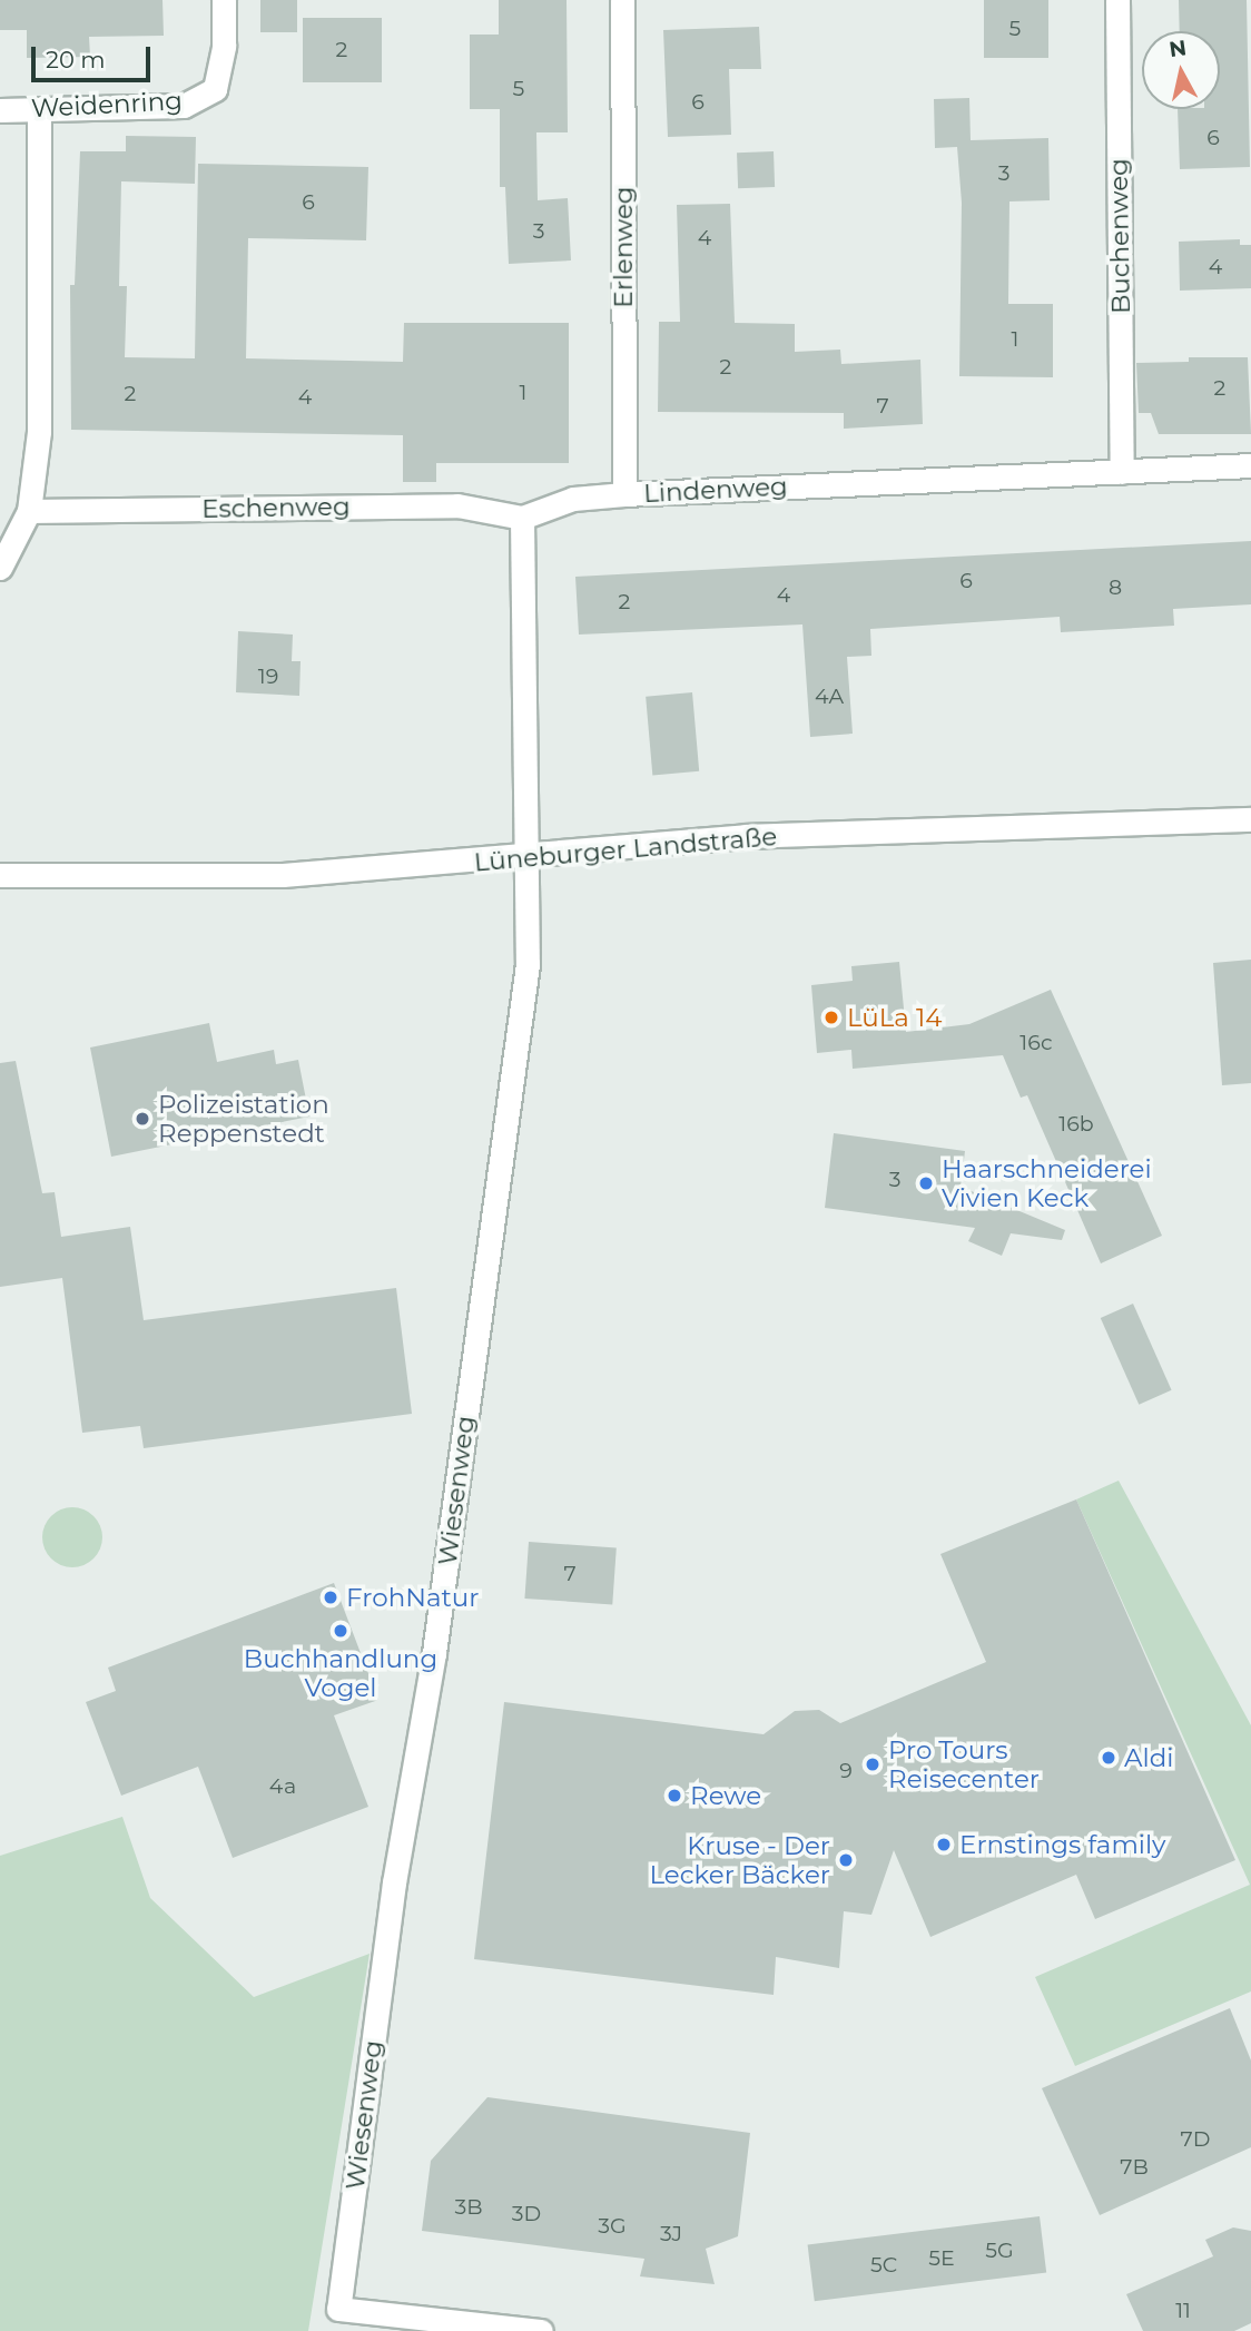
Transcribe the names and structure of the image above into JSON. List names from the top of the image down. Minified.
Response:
{"streets":{"street":["Weidenring","Buchenweg","Erlenweg","Lindenweg","Eschenweg","Lüneburger Landstraße","Wiesenweg"]},"crossings":[["Buchenweg","Lindenweg"],["Erlenweg","Lindenweg"],["Lindenweg","Eschenweg"],["Lüneburger Landstraße","Wiesenweg"]],"places":["LüLa 14","Polizeistation Reppenstedt","Haarschneiderei Vivien Keck","FrohNatur","Buchhandlung Vogel","Aldi","Pro Tours Reisecenter","Rewe","Ernstings family","Kruse - Der Lecker Bäcker"],"house_numbers":["5","2","5","6","6","3","6","3","4","4","1","2","2","1","2","4","7","6","8","4","2","19","4A","16c","16b","3","7","9","4a","7D","7B","3B","3D","3G","3J","5G","5E","5C","11"],"scale_bar":"20 m","north":"top"}
